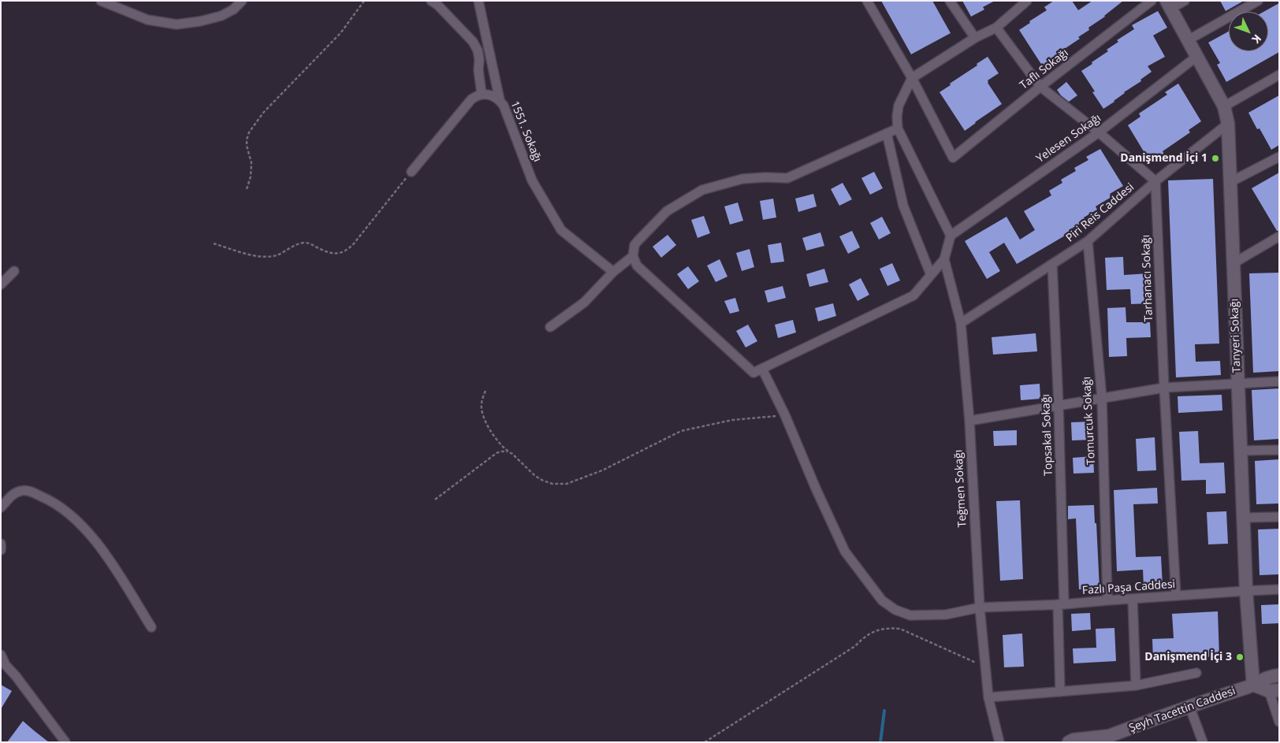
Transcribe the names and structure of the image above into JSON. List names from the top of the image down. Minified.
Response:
{"streets":{"street":["Taflı Sokağı","1551. Sokağı","Yelesen Sokağı","Piri Reis Caddesi","Tarhanacı Sokağı","Tanyeri Sokağı","Tomurcuk Sokağı","Topsakal Sokağı","Teğmen Sokağı","Fazlı Paşa Caddesi","Şeyh Tacettin Caddesi"]},"crossings":[["Yelesen Sokağı","Tanyeri Sokağı"],["Yelesen Sokağı","Teğmen Sokağı"],["Piri Reis Caddesi","Tarhanacı Sokağı"],["Piri Reis Caddesi","Tanyeri Sokağı"],["Piri Reis Caddesi","Tomurcuk Sokağı"],["Piri Reis Caddesi","Topsakal Sokağı"],["Piri Reis Caddesi","Teğmen Sokağı"],["Tarhanacı Sokağı","Fazlı Paşa Caddesi"],["Tanyeri Sokağı","Fazlı Paşa Caddesi"],["Tanyeri Sokağı","Şeyh Tacettin Caddesi"],["Tomurcuk Sokağı","Fazlı Paşa Caddesi"],["Topsakal Sokağı","Fazlı Paşa Caddesi"],["Teğmen Sokağı","Fazlı Paşa Caddesi"]],"places":["Danişmend İçi 1","Danişmend İçi 3"],"north":"bottom right"}
